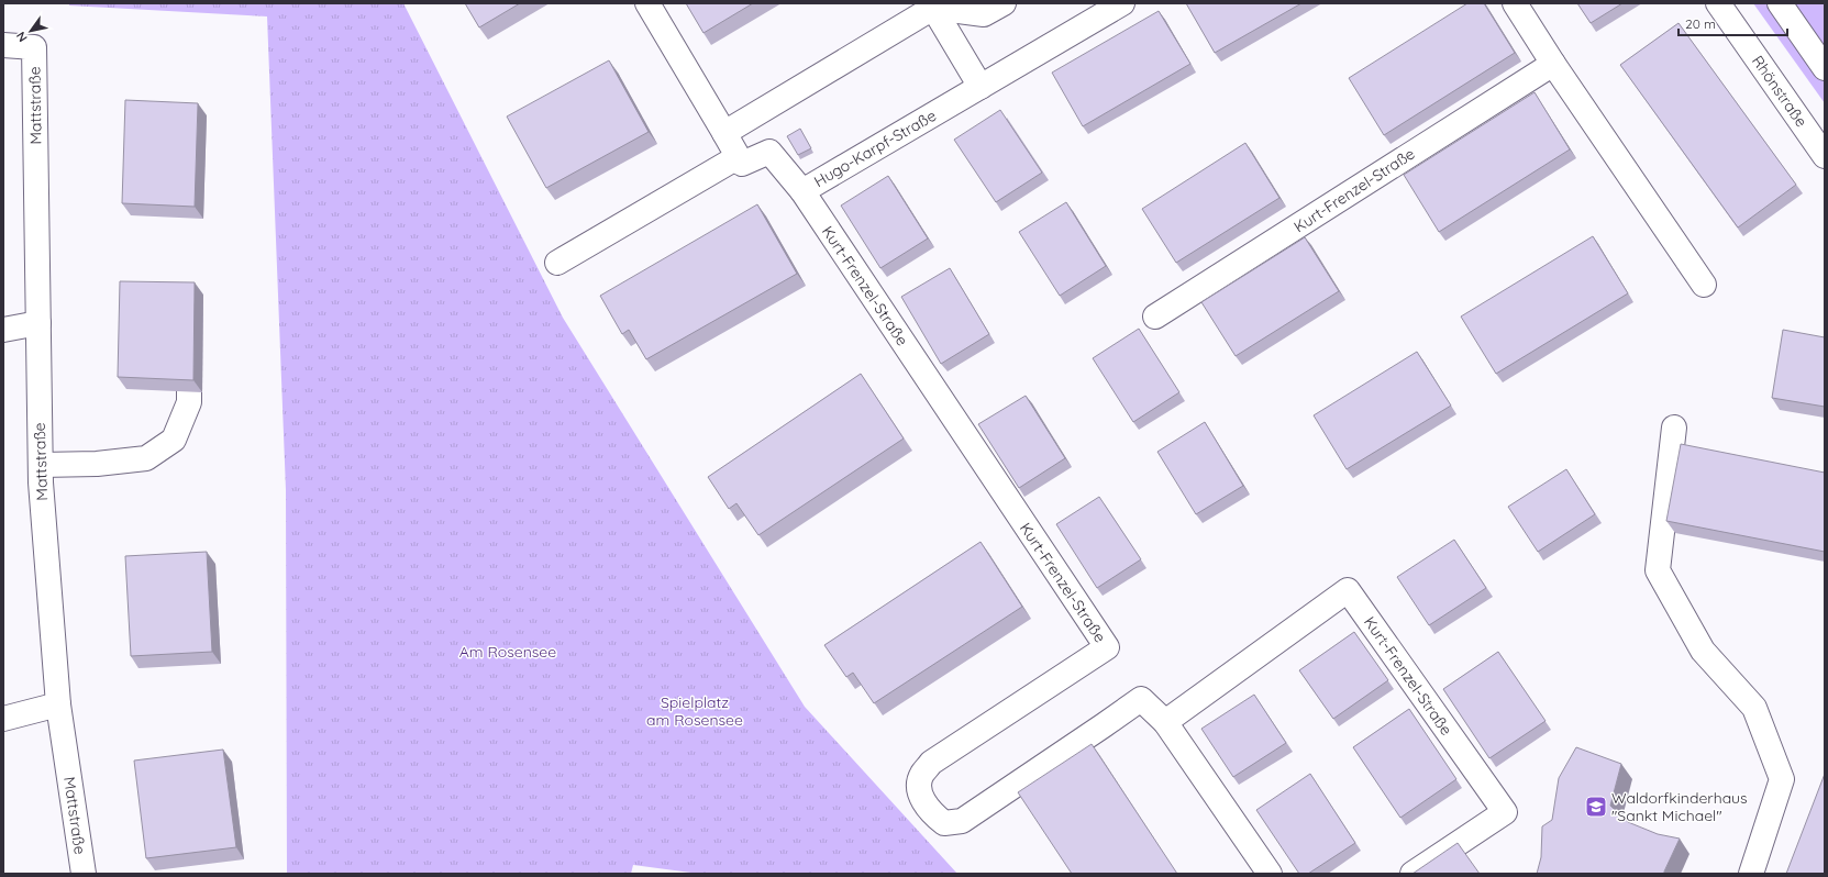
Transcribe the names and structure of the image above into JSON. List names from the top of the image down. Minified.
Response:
{"streets":{"street":["Rhönstraße","Mattstraße","Hugo-Karpf-Straße","Kurt-Frenzel-Straße"]},"crossings":[["Hugo-Karpf-Straße","Kurt-Frenzel-Straße"]],"parks":["Am Rosensee","Spielplatz am Rosensee"],"places":{"school or university":["Waldorfkinderhaus \"Sankt Michael\""]},"scale_bar":"20 m","north":"bottom left"}
